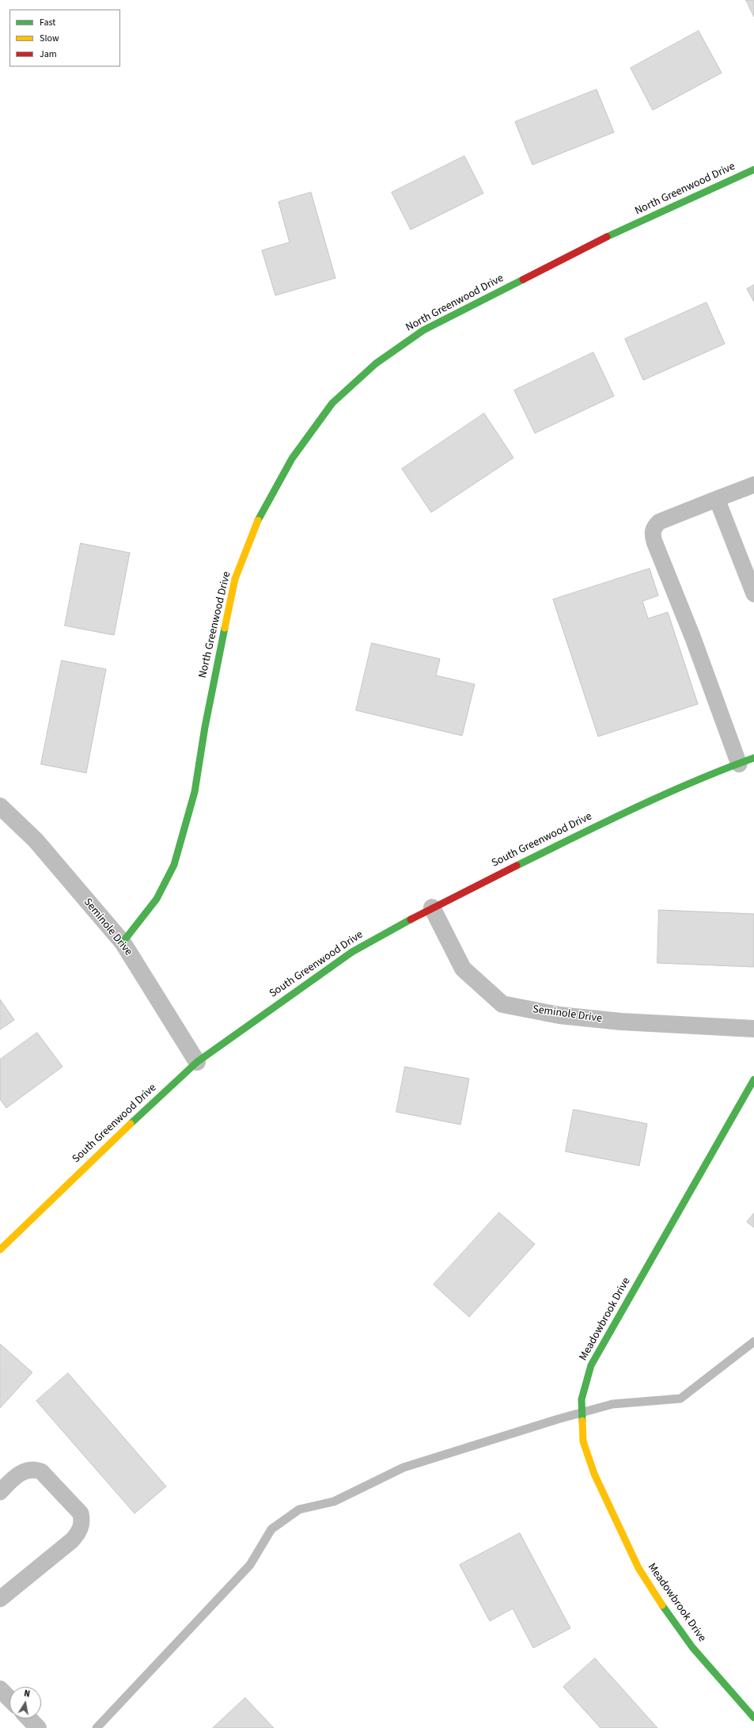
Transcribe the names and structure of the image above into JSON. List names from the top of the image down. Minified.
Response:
{"streets":{"street":["North Greenwood Drive","South Greenwood Drive","Seminole Drive","Meadowbrook Drive"]},"crossings":[["North Greenwood Drive","Seminole Drive"],["South Greenwood Drive","Seminole Drive"]],"legend":["Fast","Slow","Jam"],"north":"top"}
